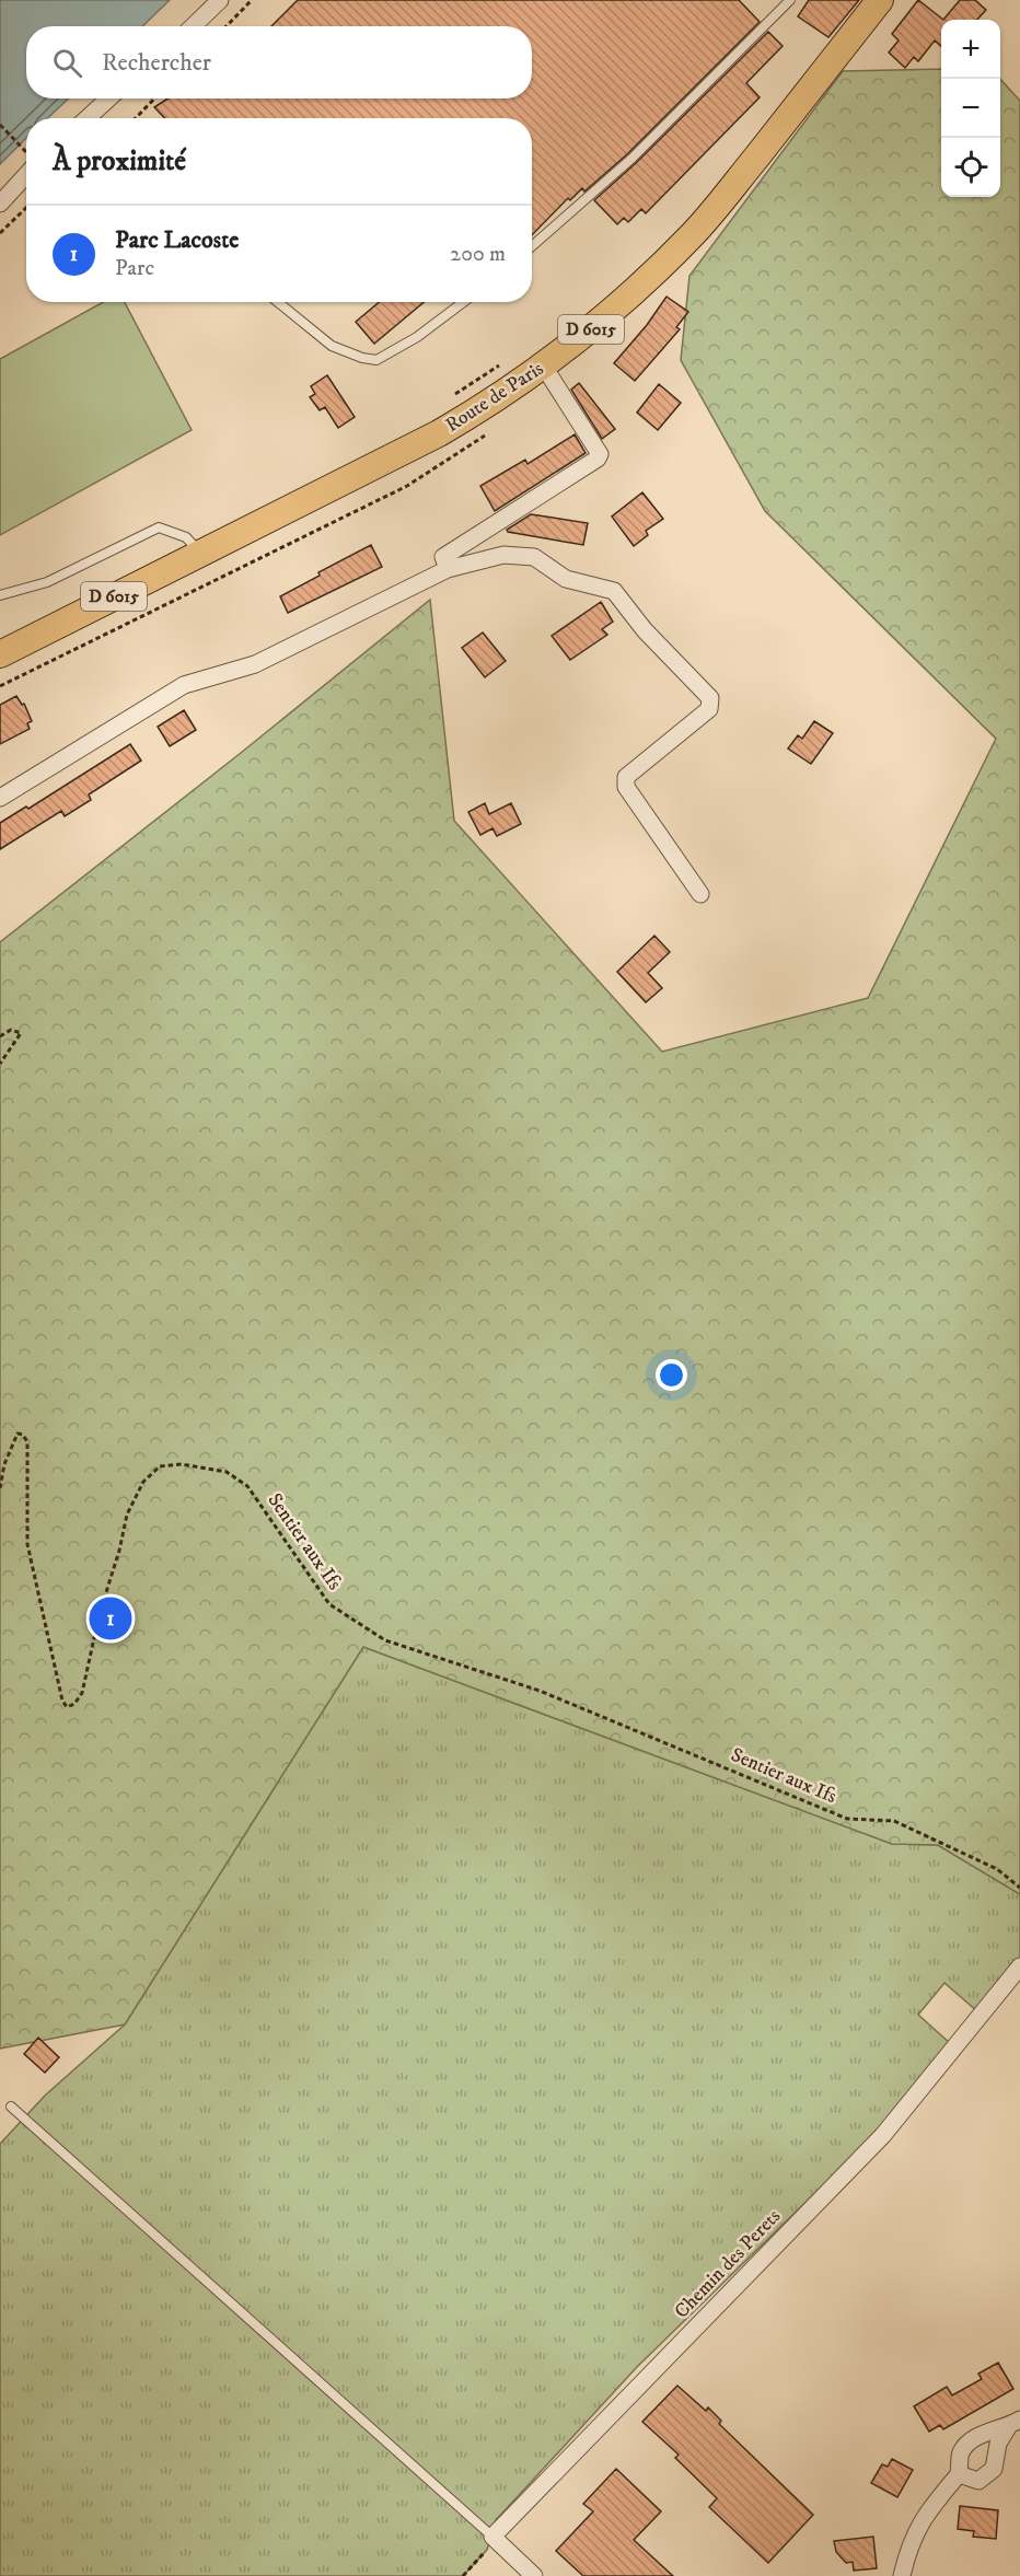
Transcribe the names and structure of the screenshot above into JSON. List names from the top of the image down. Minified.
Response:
{"streets":{"main road":["D 6015","Route de Paris"],"street":["Chemin des Perets"],"path":["Sentier aux Ifs"]},"page":{"map_buttons":["+","−"],"search":"Rechercher","heading":"À proximité","list":[{"mark":"1","name":"Parc Lacoste","note":"Parc","value":"200 m"}],"pins":"1"}}
